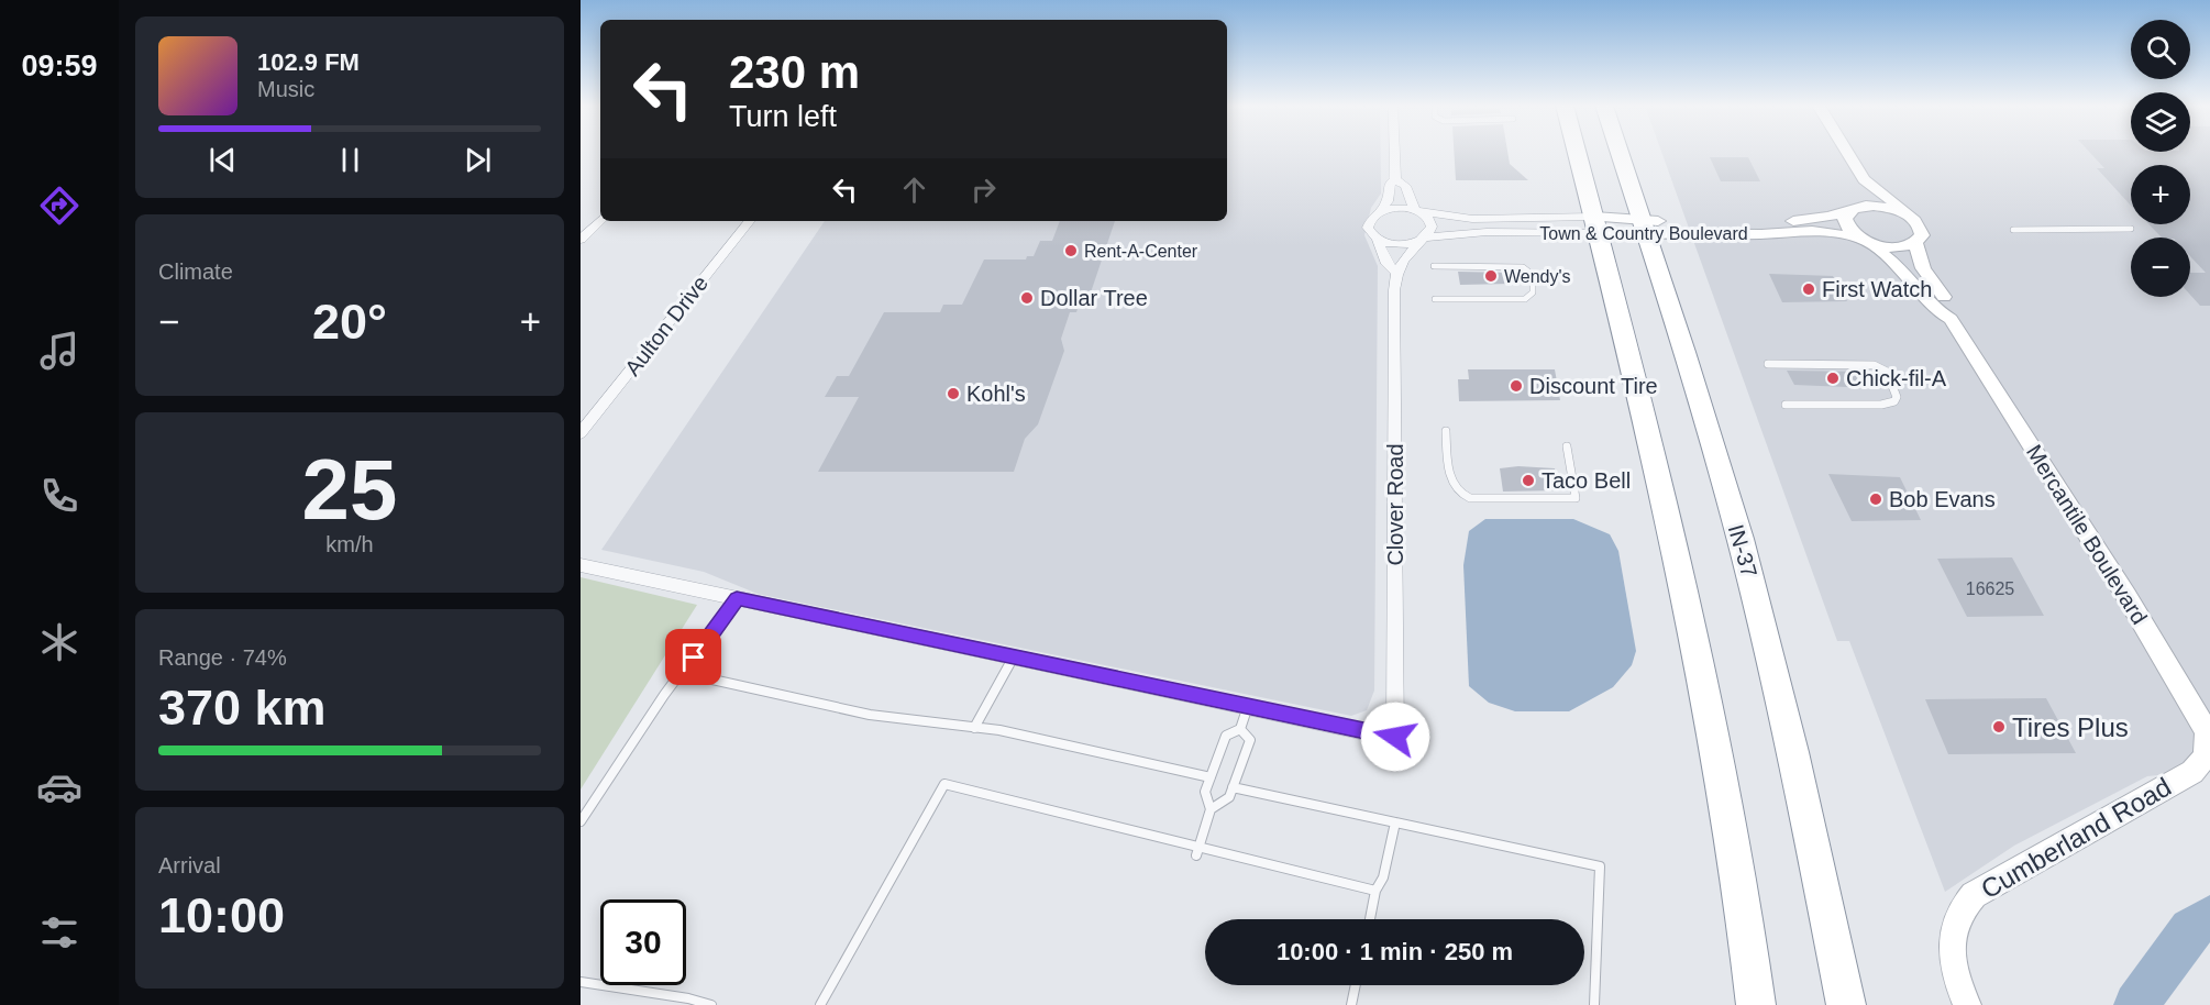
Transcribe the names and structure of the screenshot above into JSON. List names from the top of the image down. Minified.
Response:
{"streets":{"highway":["IN-37"],"street":["Town & Country Boulevard","Aulton Drive","Clover Road","Mercantile Boulevard","Cumberland Road"]},"crossings":[["Town & Country Boulevard","Clover Road"],["Town & Country Boulevard","Mercantile Boulevard"],["Town & Country Boulevard","IN-37"],["Mercantile Boulevard","Cumberland Road"]],"places":["Rent-A-Center","Wendy's","First Watch","Dollar Tree","Chick-fil-A","Discount Tire","Kohl's","Taco Bell","Bob Evans","Tires Plus"],"house_numbers":["16625"],"page":{"tabs":"09:59","map_buttons":["+","−"],"turn":["230 m","Turn left"],"song":["102.9 FM","Music"],"tile":["Climate",["25","km/h"],["Range · 74%","370 km"],["Arrival","10:00"]],"heat":["−","20°","+"],"limit":"30","trip":"10:00 · 1 min · 250 m"}}
